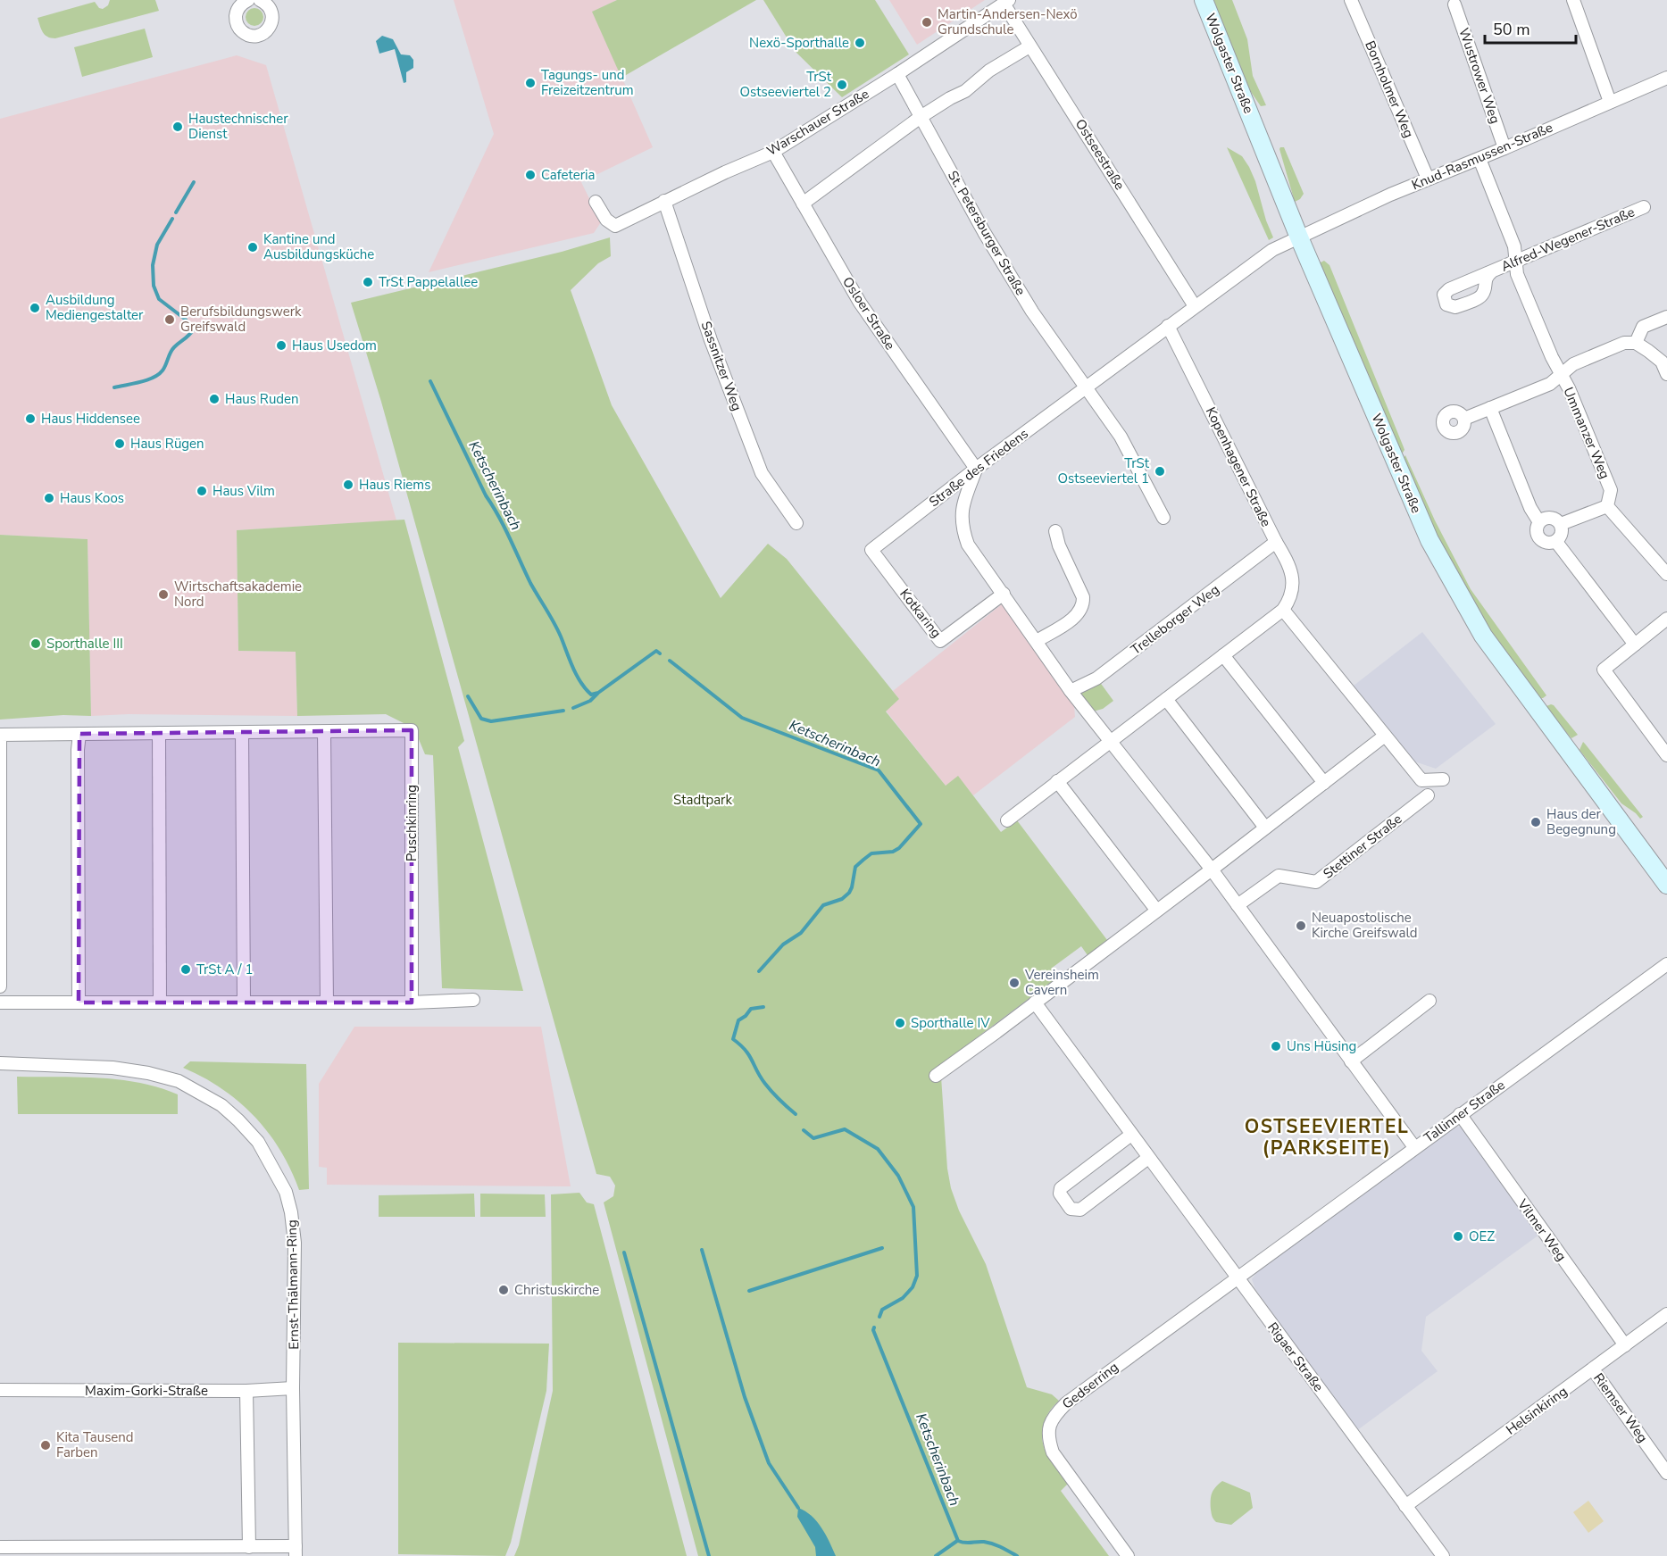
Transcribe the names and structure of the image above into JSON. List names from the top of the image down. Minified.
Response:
{"streets":{"main road":["Wolgaster Straße"],"street":["Wustrower Weg","Bornholmer Weg","Warschauer Straße","Ostseestraße","Knud-Rasmussen-Straße","St. Petersburger Straße","Alfred-Wegener-Straße","Osloer Straße","Sassnitzer Weg","Ummanzer Weg","Kopenhagener Straße","Straße des Friedens","Kotkaring","Trelleborger Weg","Puschkinring","Stettiner Straße","Tallinner Straße","Vilmer Weg","Ernst-Thälmann-Ring","Rigaer Straße","Gedserring","Maxim-Gorki-Straße","Riemser Weg","Helsinkiring"]},"crossings":[["Wolgaster Straße","Knud-Rasmussen-Straße"],["Wolgaster Straße","Straße des Friedens"],["Wustrower Weg","Knud-Rasmussen-Straße"],["Bornholmer Weg","Knud-Rasmussen-Straße"],["Warschauer Straße","Ostseestraße"],["Warschauer Straße","St. Petersburger Straße"],["Warschauer Straße","Osloer Straße"],["Warschauer Straße","Sassnitzer Weg"],["Ostseestraße","Straße des Friedens"],["Knud-Rasmussen-Straße","Straße des Friedens"],["St. Petersburger Straße","Straße des Friedens"],["Osloer Straße","Straße des Friedens"],["Kopenhagener Straße","Straße des Friedens"],["Kopenhagener Straße","Trelleborger Weg"],["Straße des Friedens","Kotkaring"],["Tallinner Straße","Vilmer Weg"],["Tallinner Straße","Rigaer Straße"],["Tallinner Straße","Gedserring"],["Vilmer Weg","Helsinkiring"],["Ernst-Thälmann-Ring","Maxim-Gorki-Straße"],["Rigaer Straße","Gedserring"],["Rigaer Straße","Helsinkiring"],["Riemser Weg","Helsinkiring"]],"districts":["OSTSEEVIERTEL (PARKSEITE)"],"water":["Ketscherinbach"],"parks":["Stadtpark"],"places":["Martin-Andersen-Nexö Grundschule","Nexö-Sporthalle","Tagungs- und Freizeitzentrum","TrSt Ostseeviertel 2","Haustechnischer Dienst","Cafeteria","Kantine und Ausbildungsküche","TrSt Pappelallee","Ausbildung Mediengestalter","Berufsbildungswerk Greifswald","Haus Usedom","Haus Ruden","Haus Hiddensee","Haus Rügen","TrSt Ostseeviertel 1","Haus Riems","Haus Vilm","Haus Koos","Wirtschaftsakademie Nord","Sporthalle III","Haus der Begegnung","Neuapostolische Kirche Greifswald","TrSt A / 1","Vereinsheim Cavern","Sporthalle IV","Uns Hüsing","OEZ","Christuskirche","Kita Tausend Farben"],"scale_bar":"50 m"}
